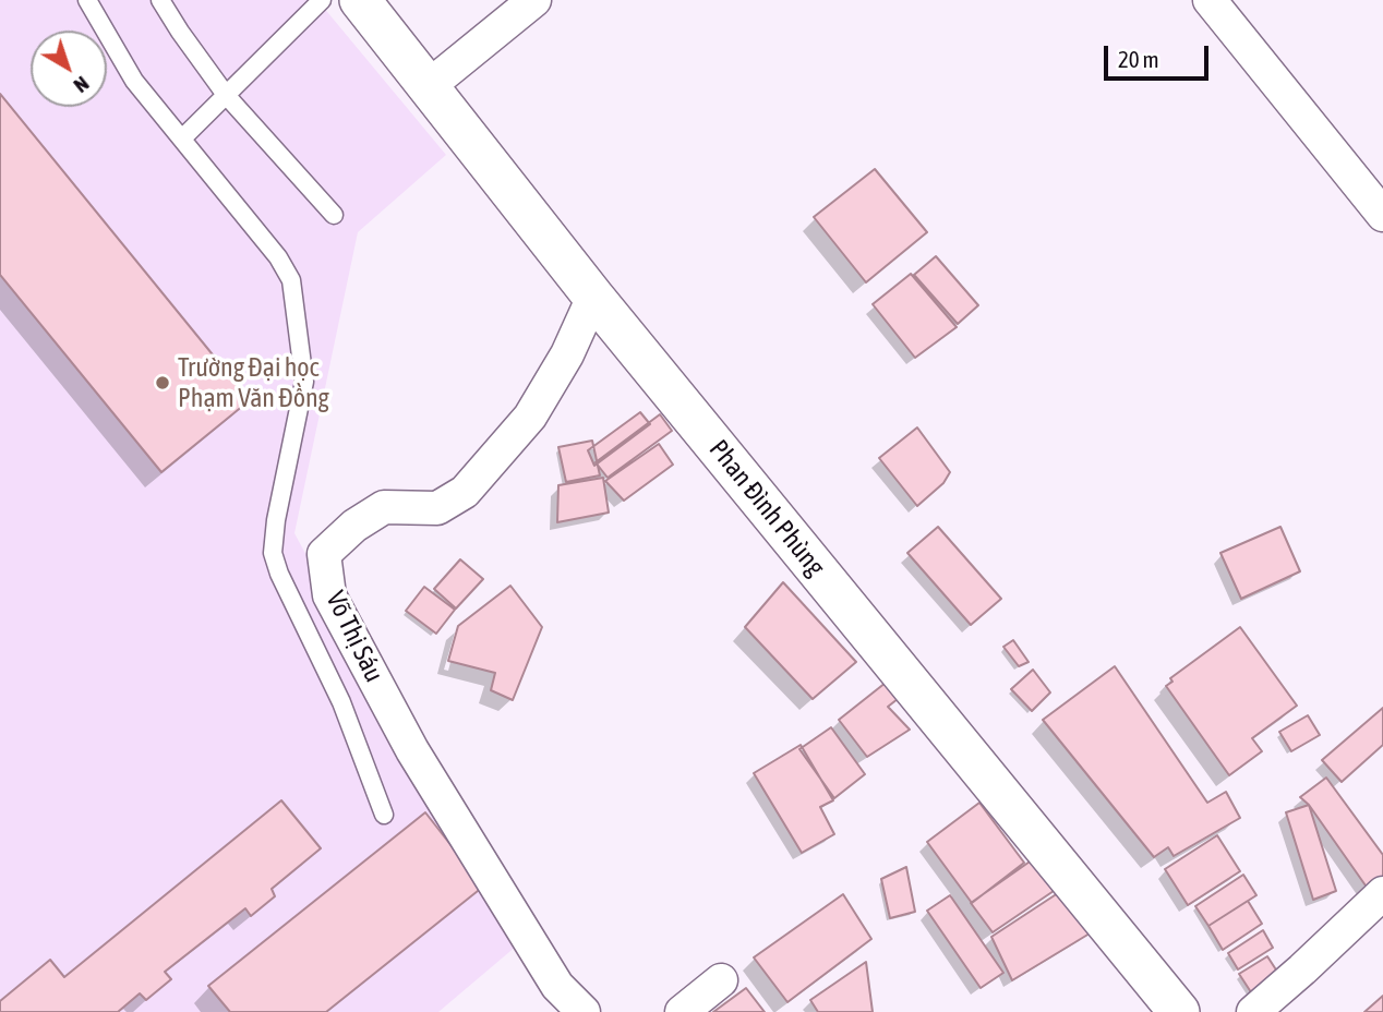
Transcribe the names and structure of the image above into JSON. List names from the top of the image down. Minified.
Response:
{"streets":{"street":["Phan Đình Phùng","Võ Thị Sáu"]},"crossings":[["Phan Đình Phùng","Võ Thị Sáu"]],"places":["Trường Đại học Phạm Văn Đồng"],"scale_bar":"20 m","north":"bottom right"}
